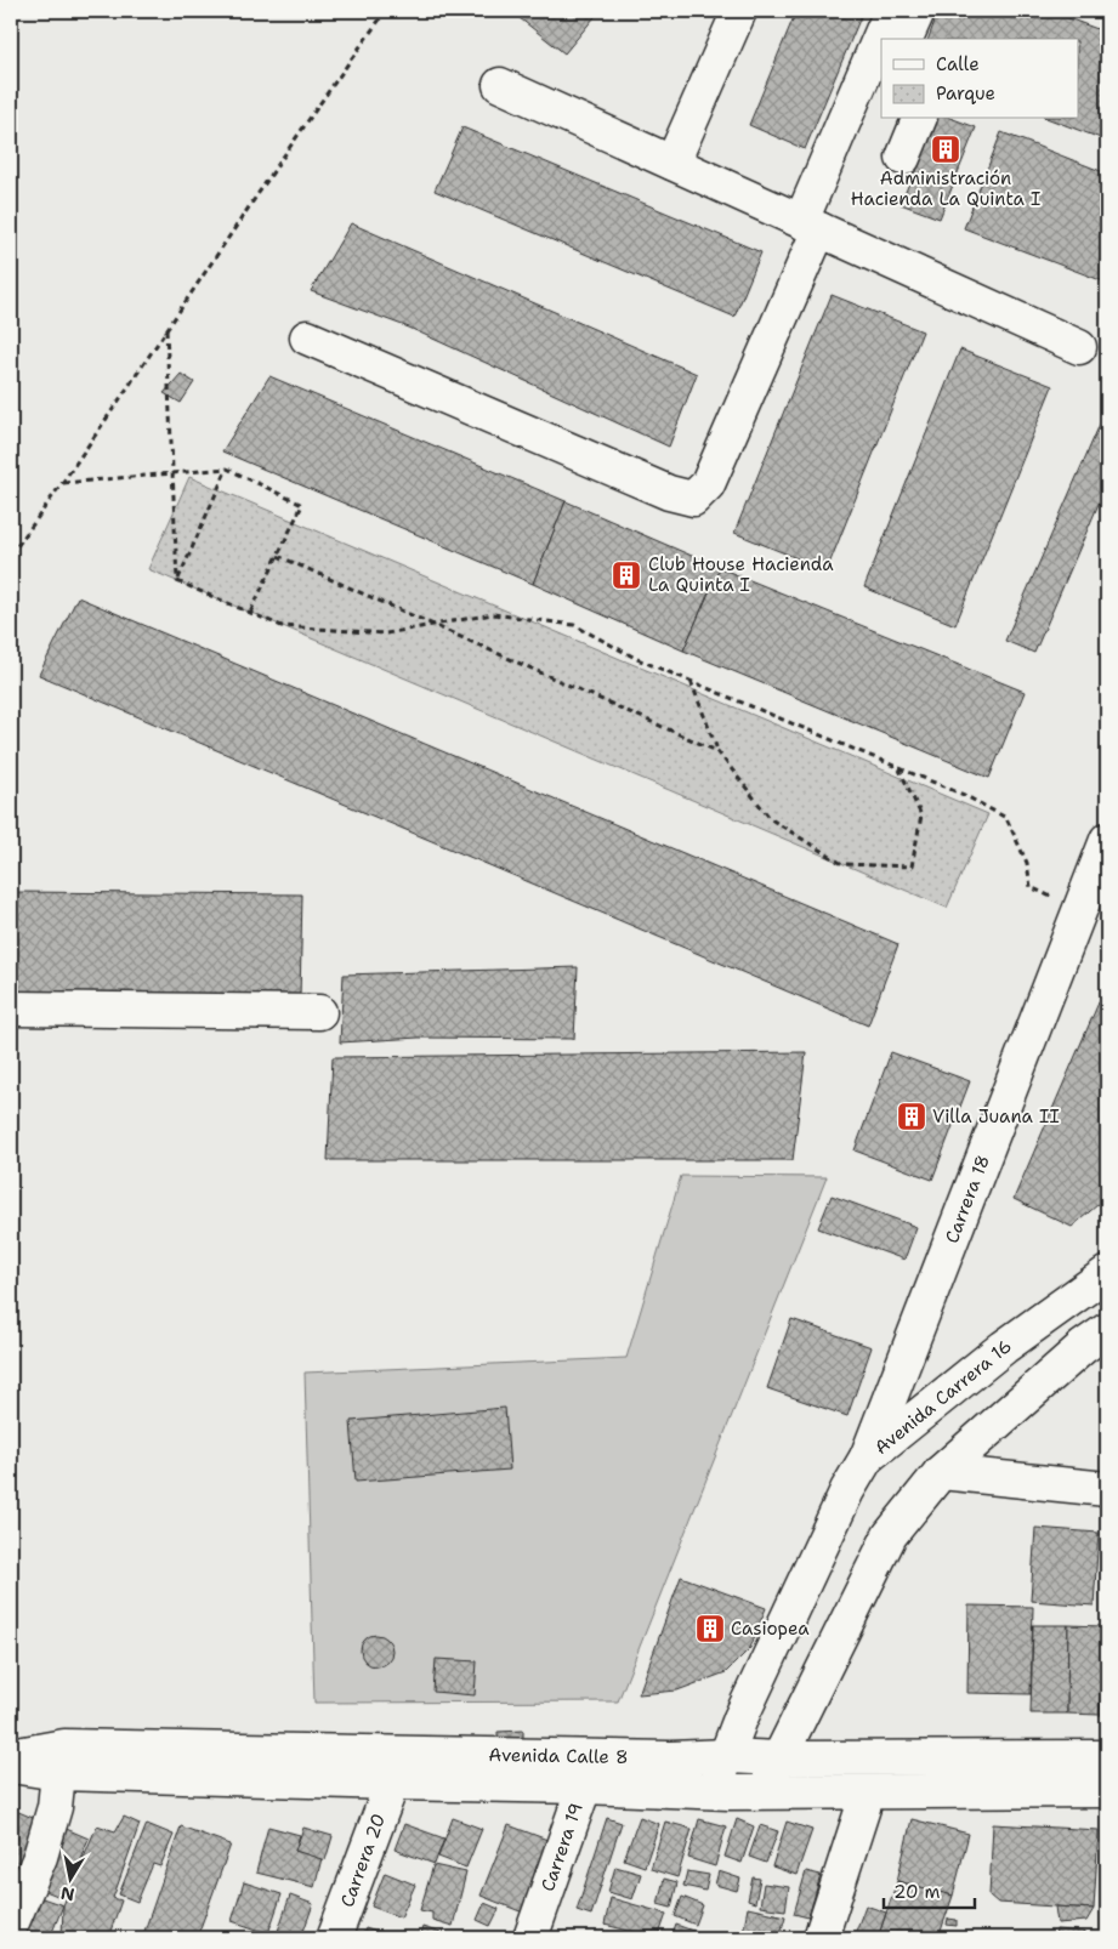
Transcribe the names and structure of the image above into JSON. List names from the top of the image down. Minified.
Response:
{"streets":{"main road":["Carrera 18","Avenida Carrera 16","Avenida Calle 8","Carrera 19","Carrera 20"]},"crossings":[["Carrera 18","Avenida Carrera 16"],["Avenida Carrera 16","Avenida Calle 8"],["Avenida Calle 8","Carrera 19"],["Avenida Calle 8","Carrera 20"]],"places":{"building":["Administración Hacienda La Quinta I","Club House Hacienda La Quinta I","Villa Juana II","Casiopea"]},"legend":["Calle","Parque"],"scale_bar":"20 m","north":"bottom"}
